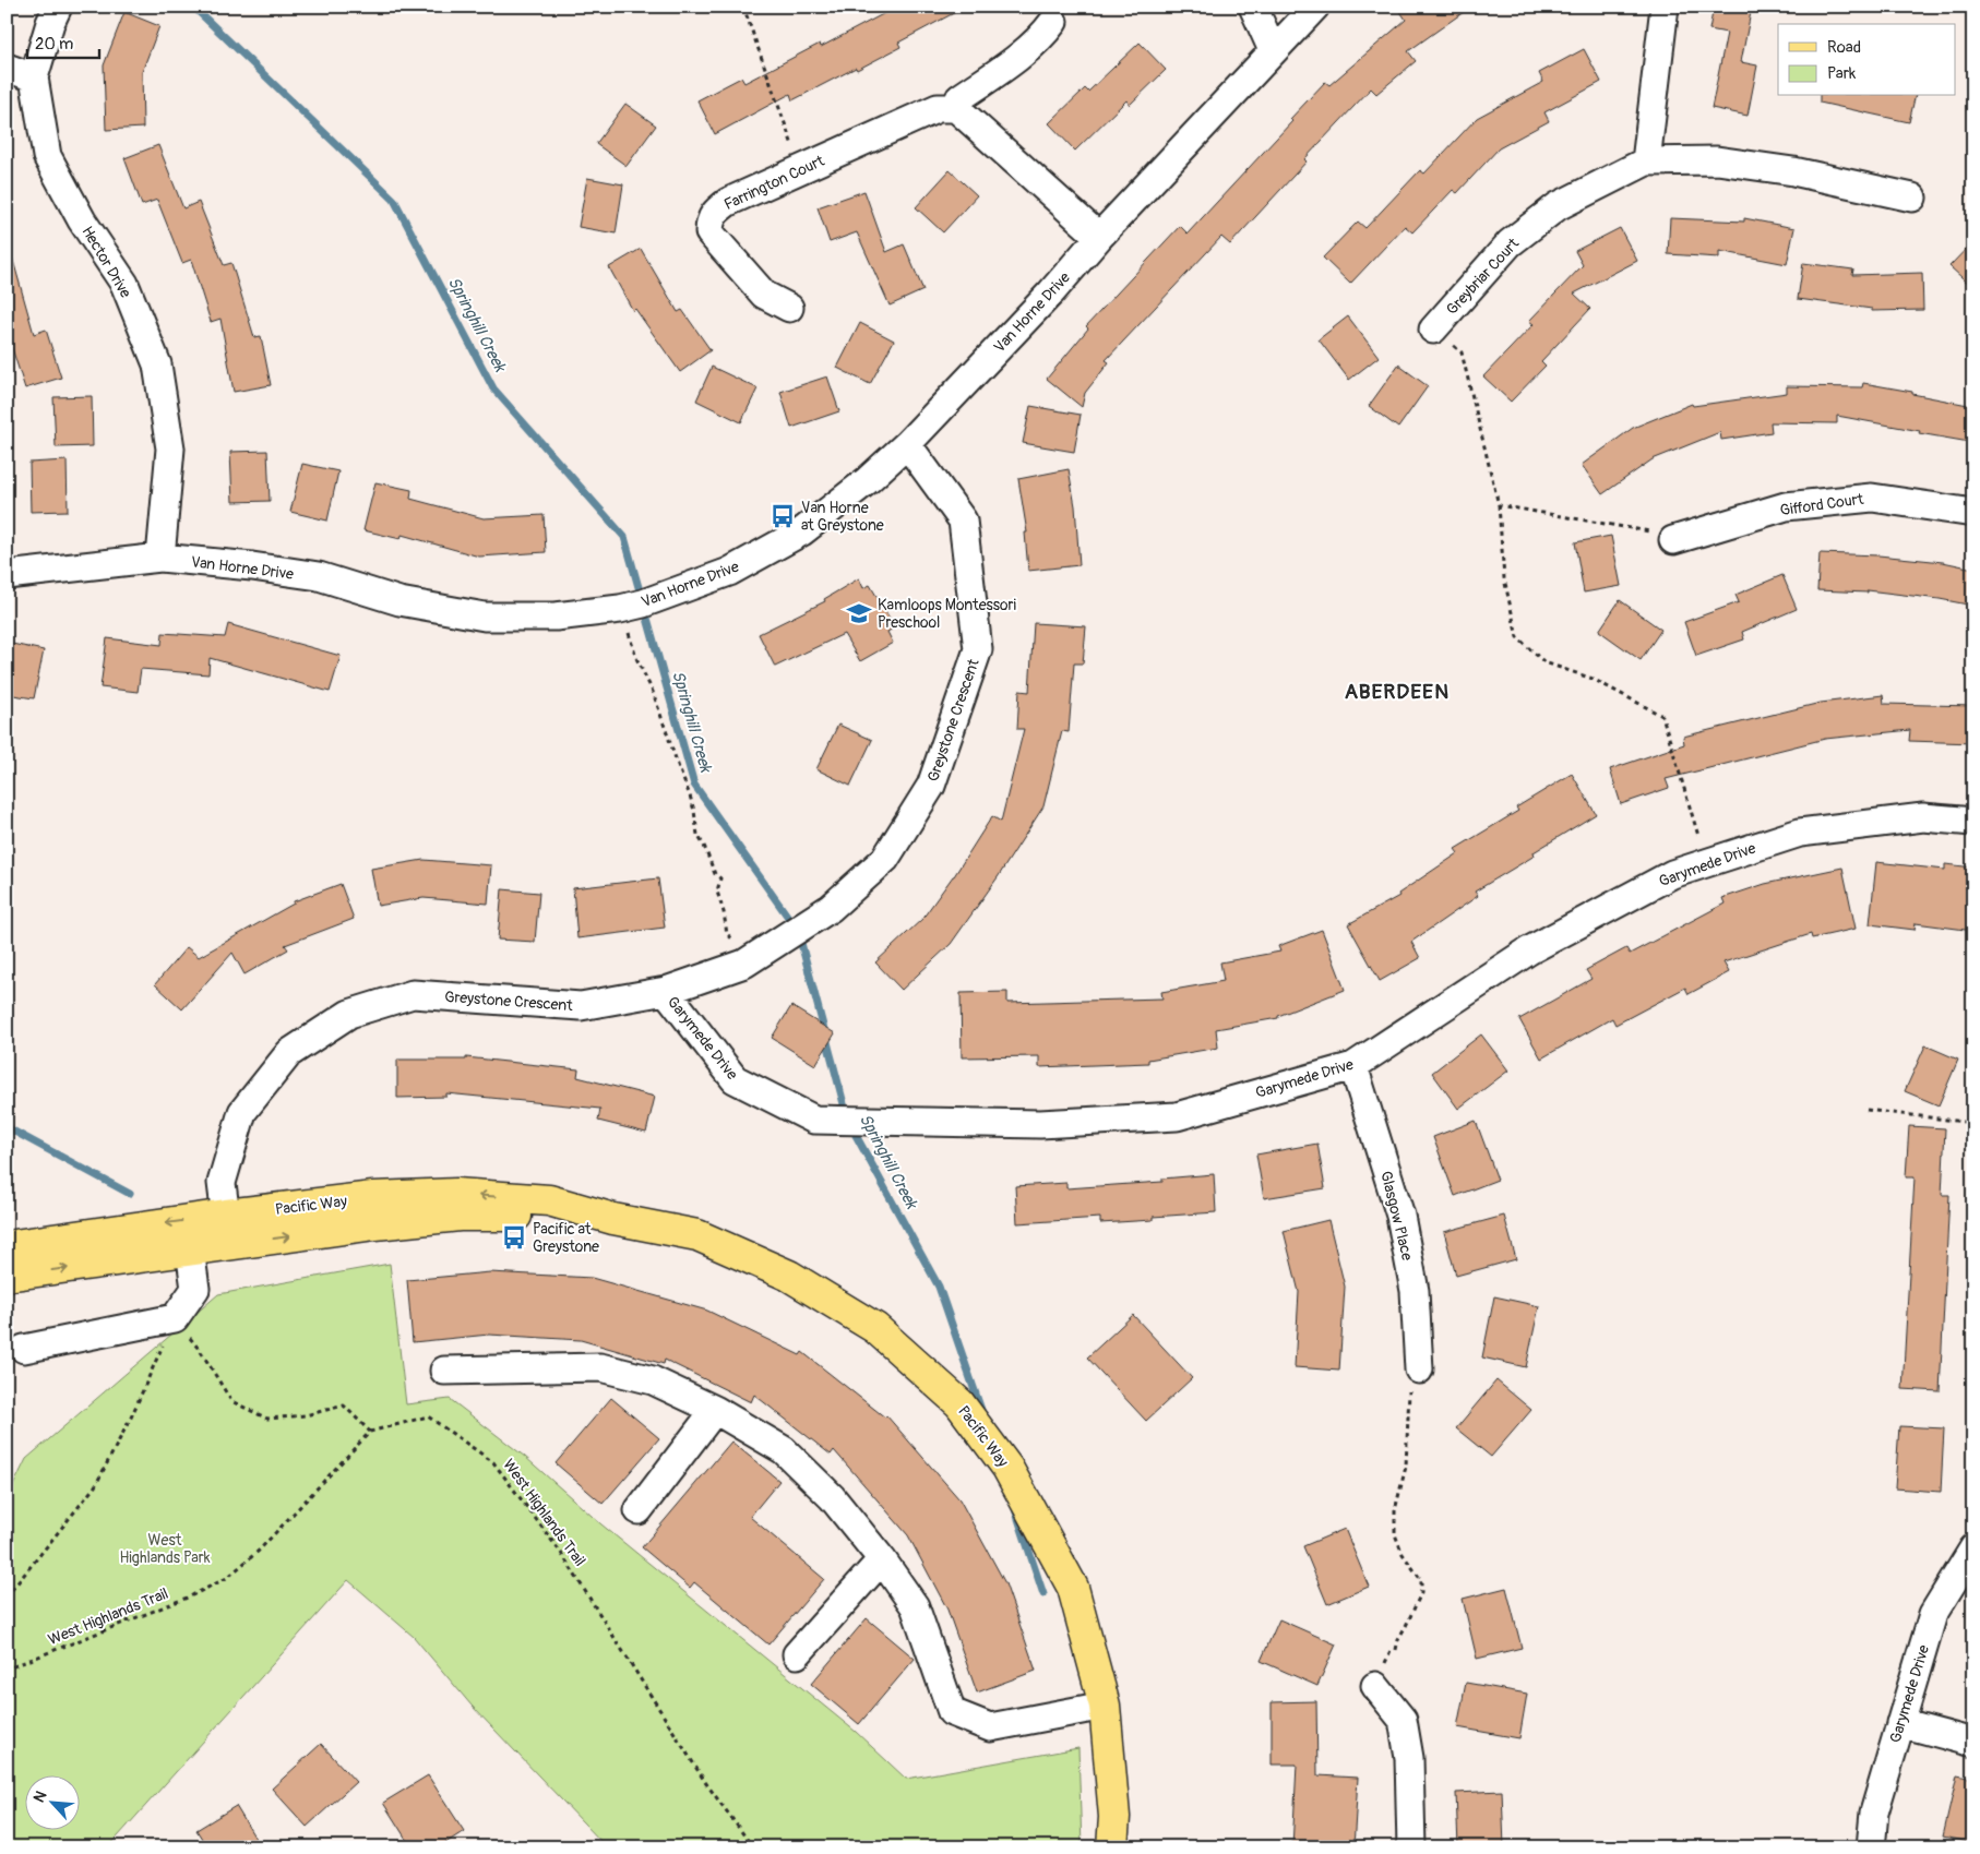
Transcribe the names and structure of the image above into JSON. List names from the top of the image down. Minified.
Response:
{"streets":{"main road":["Pacific Way"],"street":["Farrington Court","Hector Drive","Greybriar Court","Van Horne Drive","Gifford Court","Greystone Crescent","Garymede Drive","Glasgow Place"],"path":["West Highlands Trail"]},"crossings":[["Hector Drive","Van Horne Drive"],["Van Horne Drive","Greystone Crescent"],["Greystone Crescent","Garymede Drive"],["Greystone Crescent","Pacific Way"],["Garymede Drive","Glasgow Place"]],"districts":["ABERDEEN"],"water":["Springhill Creek"],"parks":["West Highlands Park"],"places":{"bus stop":["Van Horne at Greystone","Pacific at Greystone"],"school or university":["Kamloops Montessori Preschool"]},"legend":["Road","Park"],"scale_bar":"20 m","north":"top left"}
